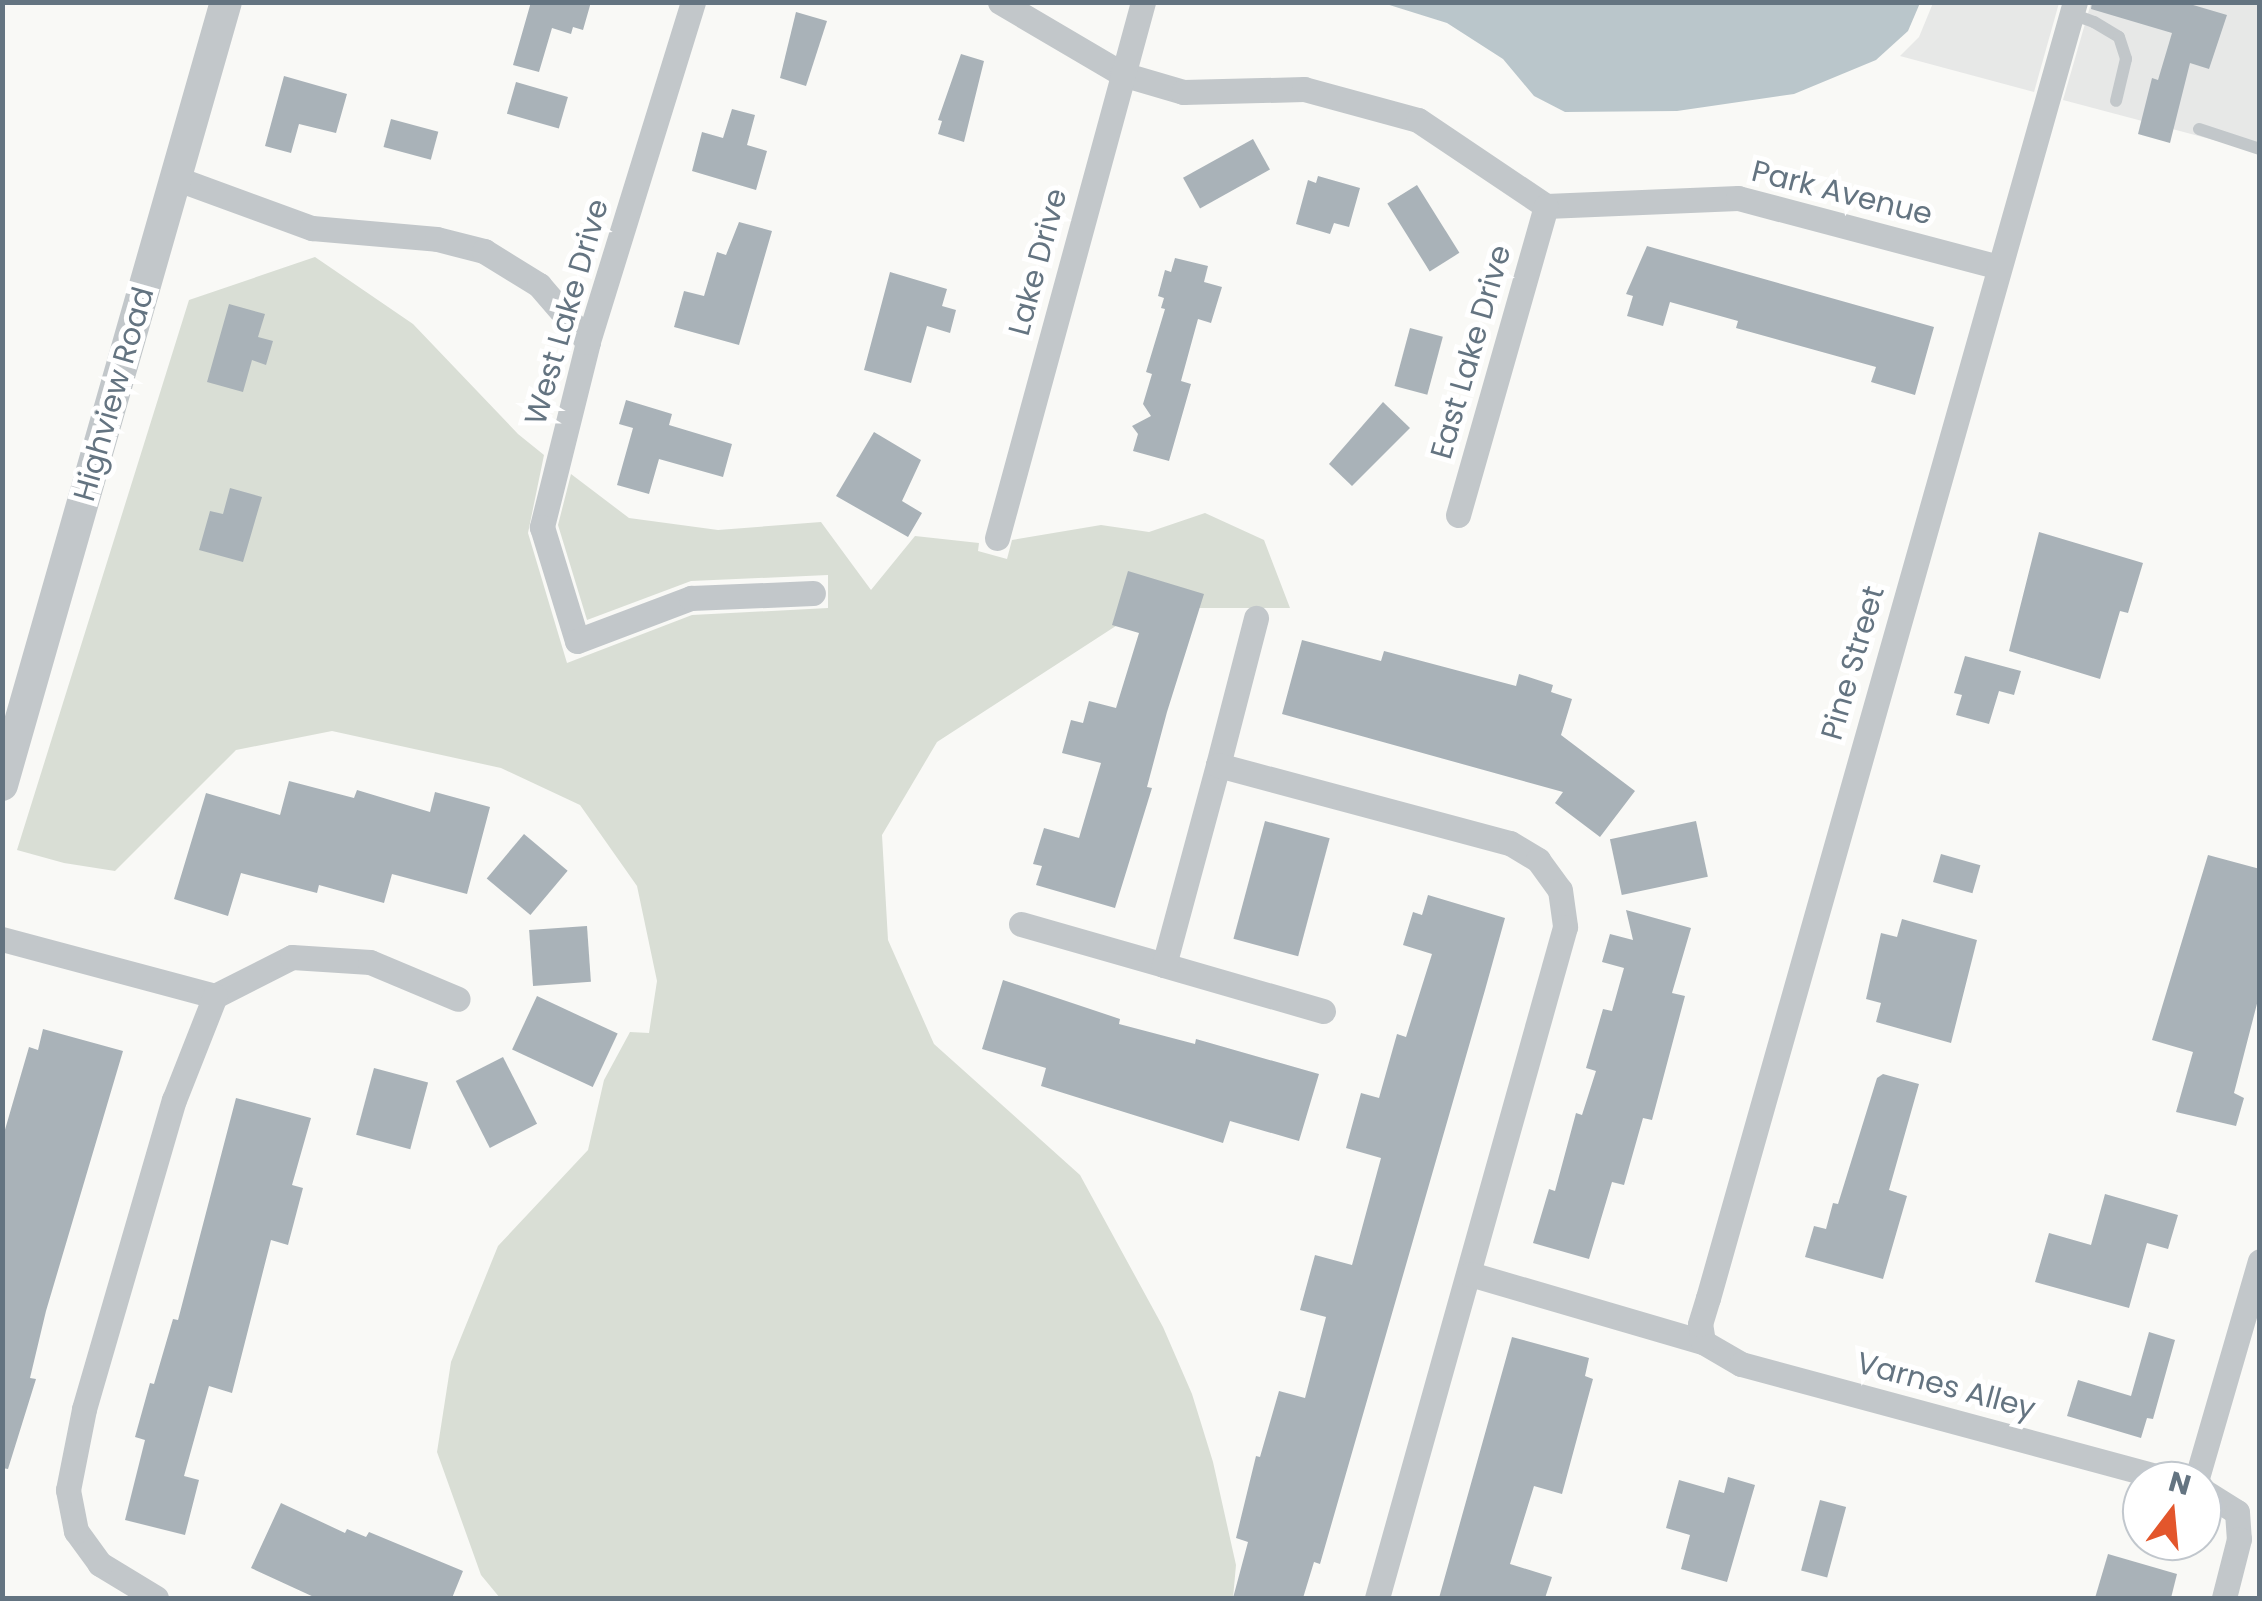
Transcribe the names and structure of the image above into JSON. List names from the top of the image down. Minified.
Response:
{"streets":{"street":["Park Avenue","Lake Drive","West Lake Drive","East Lake Drive","Highview Road","Pine Street","Varnes Alley"]},"crossings":[["Park Avenue","East Lake Drive"],["Park Avenue","Pine Street"],["Pine Street","Varnes Alley"]],"north":"top"}
